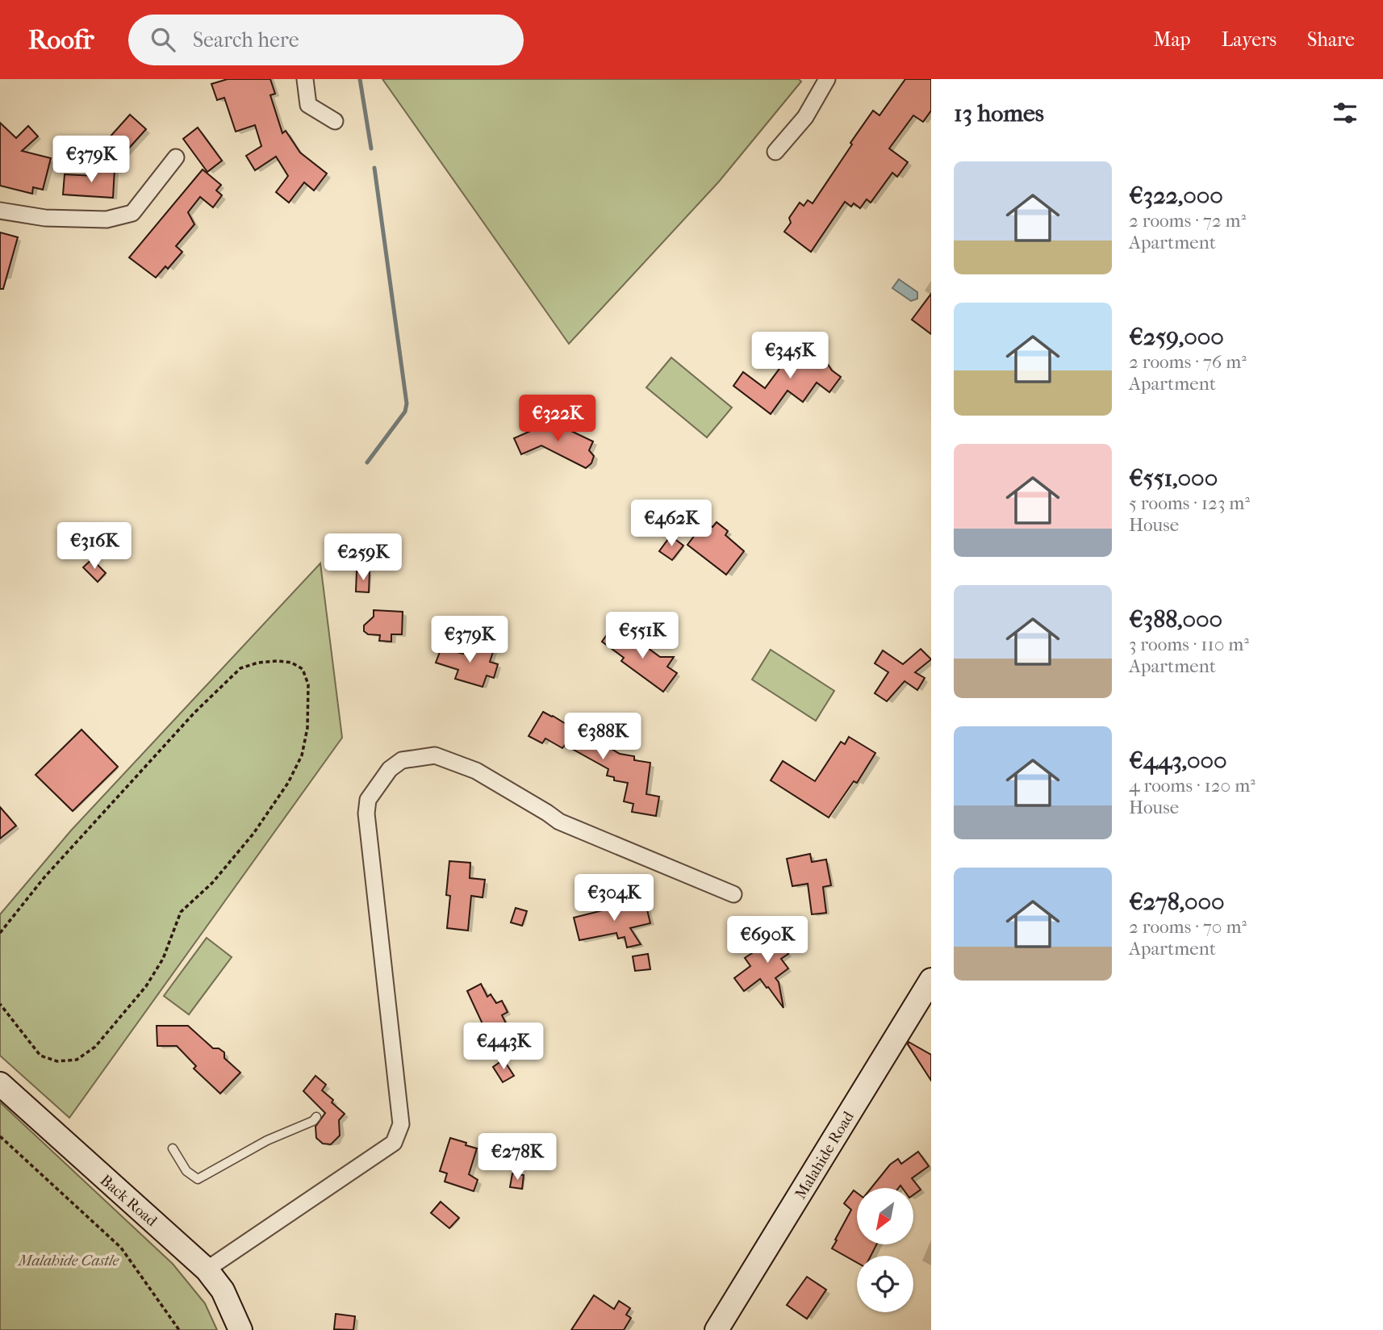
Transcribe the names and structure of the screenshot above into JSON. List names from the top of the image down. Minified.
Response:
{"streets":{"main road":["Malahide Road","Back Road"]},"parks":["Malahide Castle"],"north":"bottom left","page":{"header":"Roofr","search":"Search here","nav":["Map","Layers","Share"],"heading":"13 homes","price":["€379K","€345K","€322K","€462K","€316K","€259K","€551K","€379K","€388K","€304K","€690K","€443K","€278K"],"list":[{"name":"€322,000","note":"2 rooms · 72 m² · Apartment"},{"name":"€259,000","note":"2 rooms · 76 m² · Apartment"},{"name":"€551,000","note":"5 rooms · 123 m² · House"},{"name":"€388,000","note":"3 rooms · 110 m² · Apartment"},{"name":"€443,000","note":"4 rooms · 120 m² · House"},{"name":"€278,000","note":"2 rooms · 70 m² · Apartment"}]}}
